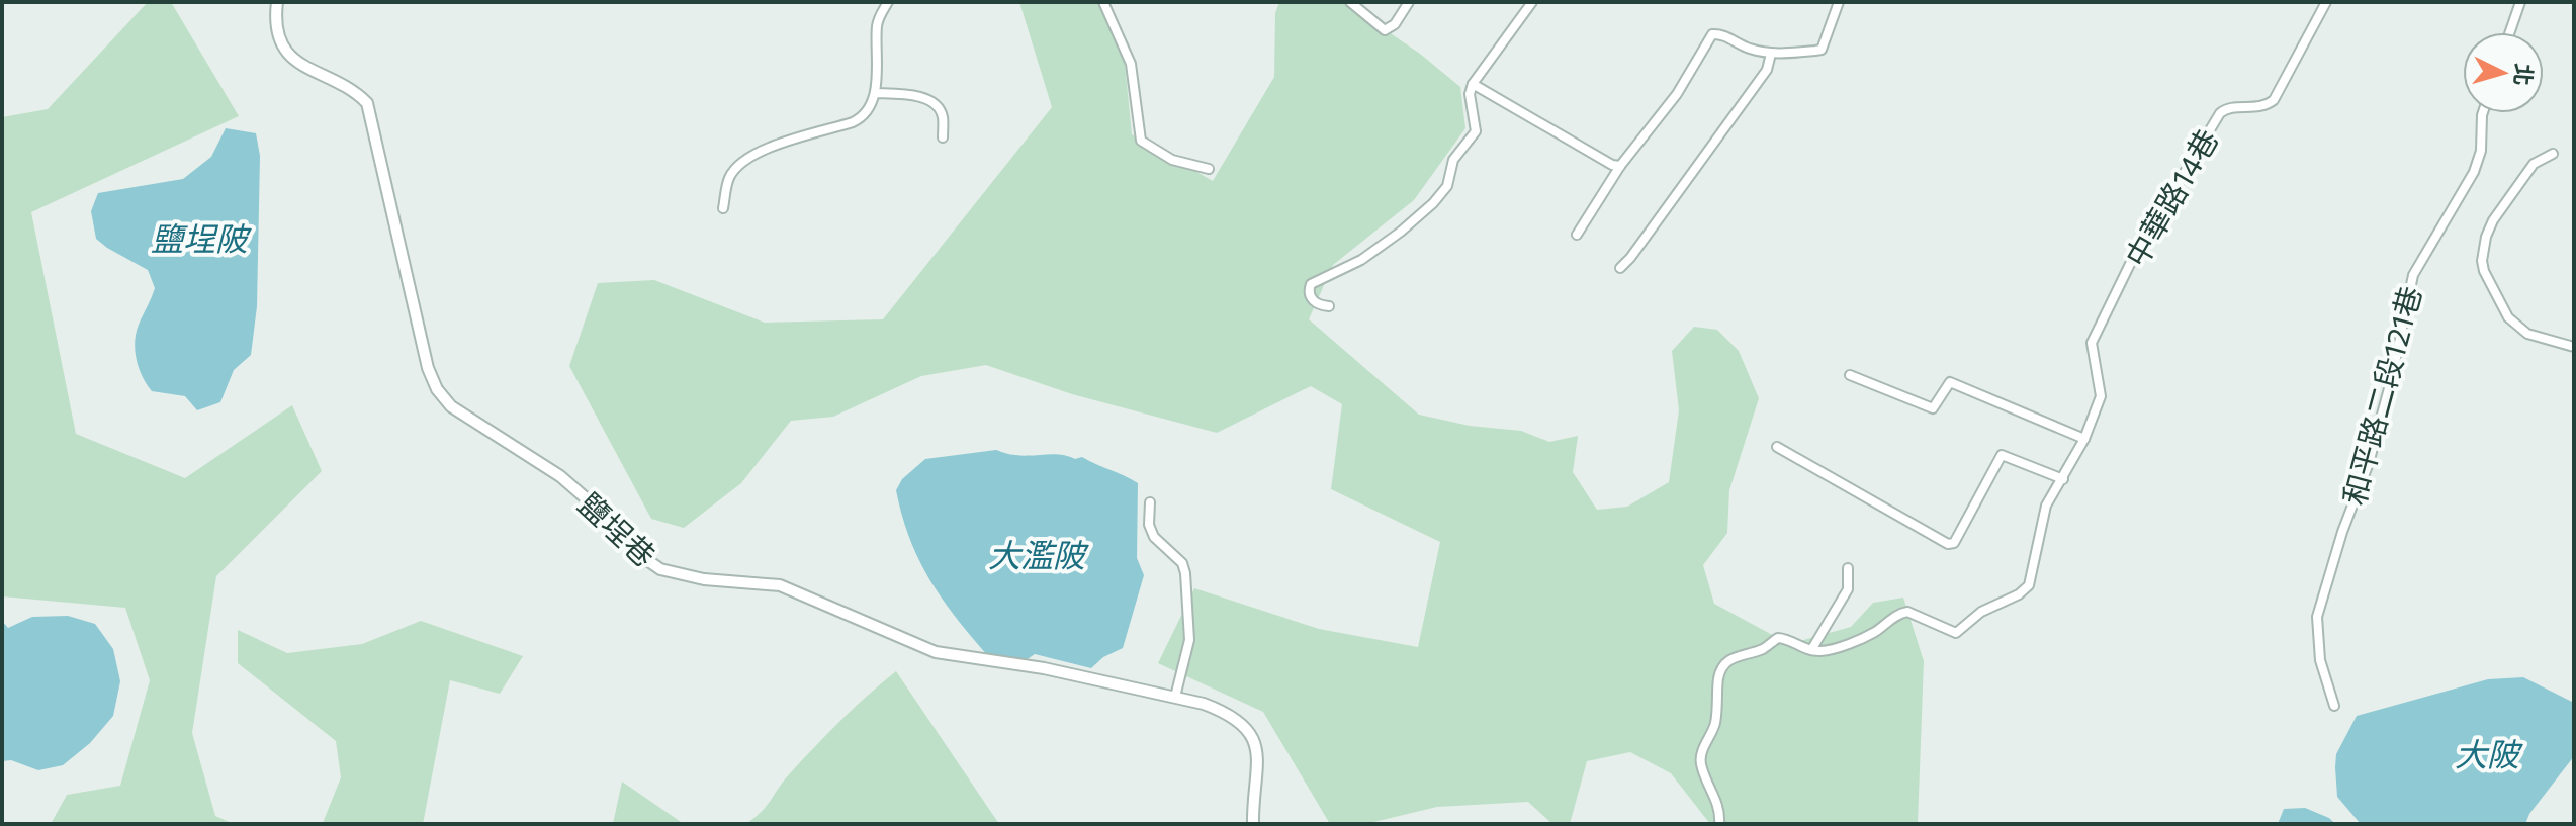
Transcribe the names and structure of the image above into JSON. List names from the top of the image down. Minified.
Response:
{"streets":{"street":["中華路14巷","和平路二段121巷","鹽埕巷"]},"water":["鹽埕陂","大濫陂","大陂"],"north":"right"}
